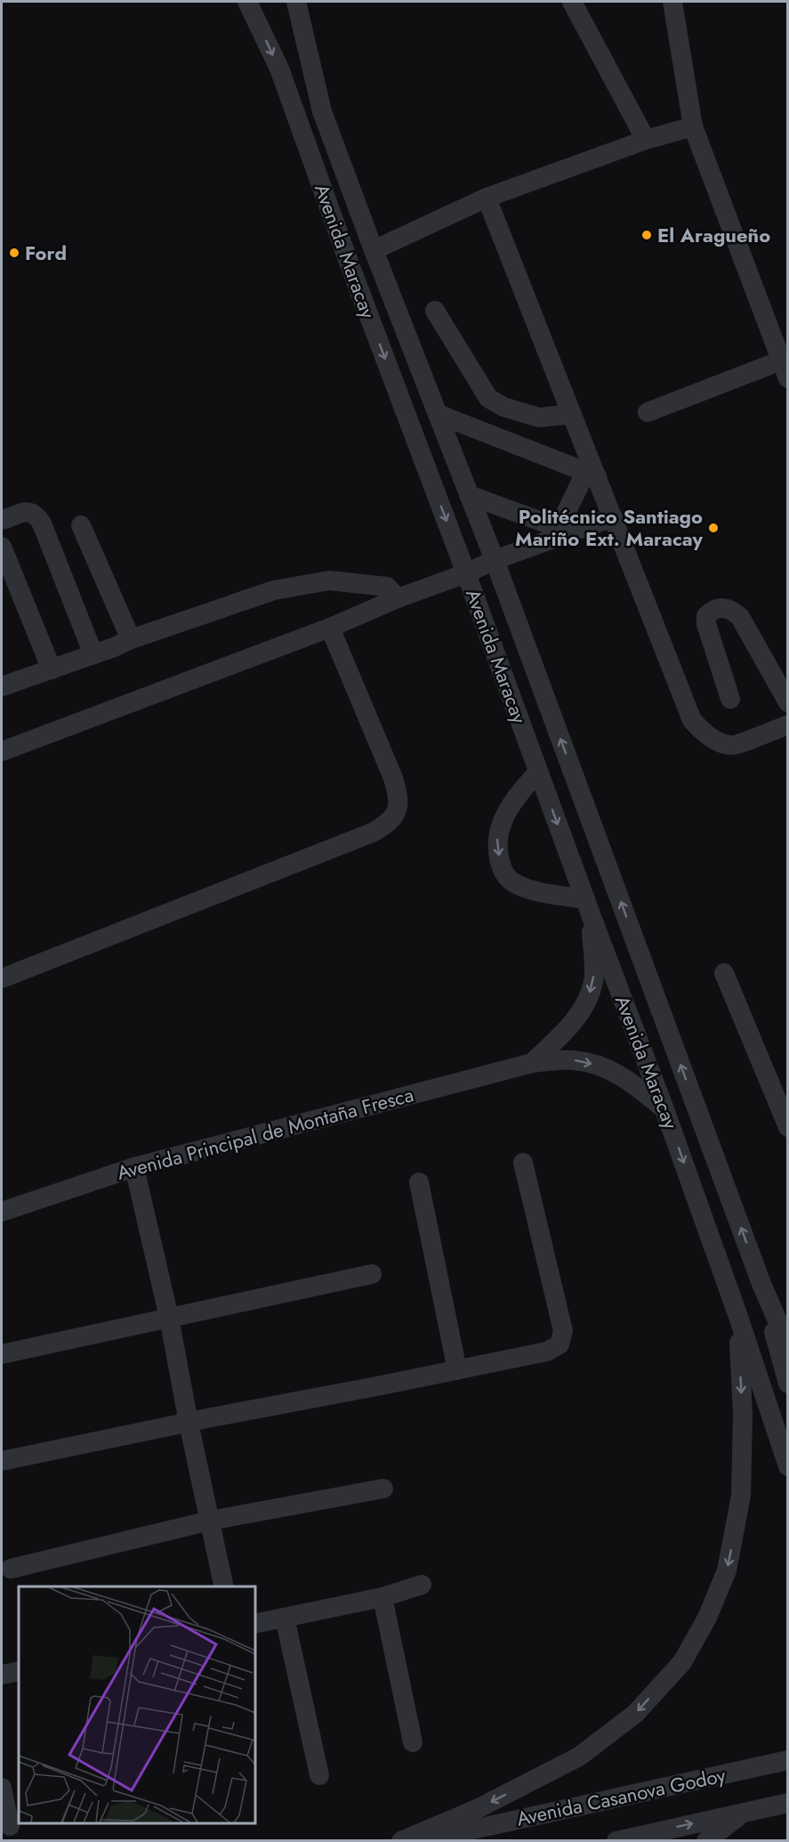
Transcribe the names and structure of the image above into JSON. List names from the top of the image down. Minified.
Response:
{"streets":{"street":["Avenida Maracay","Avenida Principal de Montaña Fresca","Avenida Casanova Godoy"]},"crossings":[["Avenida Maracay","Avenida Principal de Montaña Fresca"]],"places":["El Aragueño","Ford","Politécnico Santiago Mariño Ext. Maracay"]}
